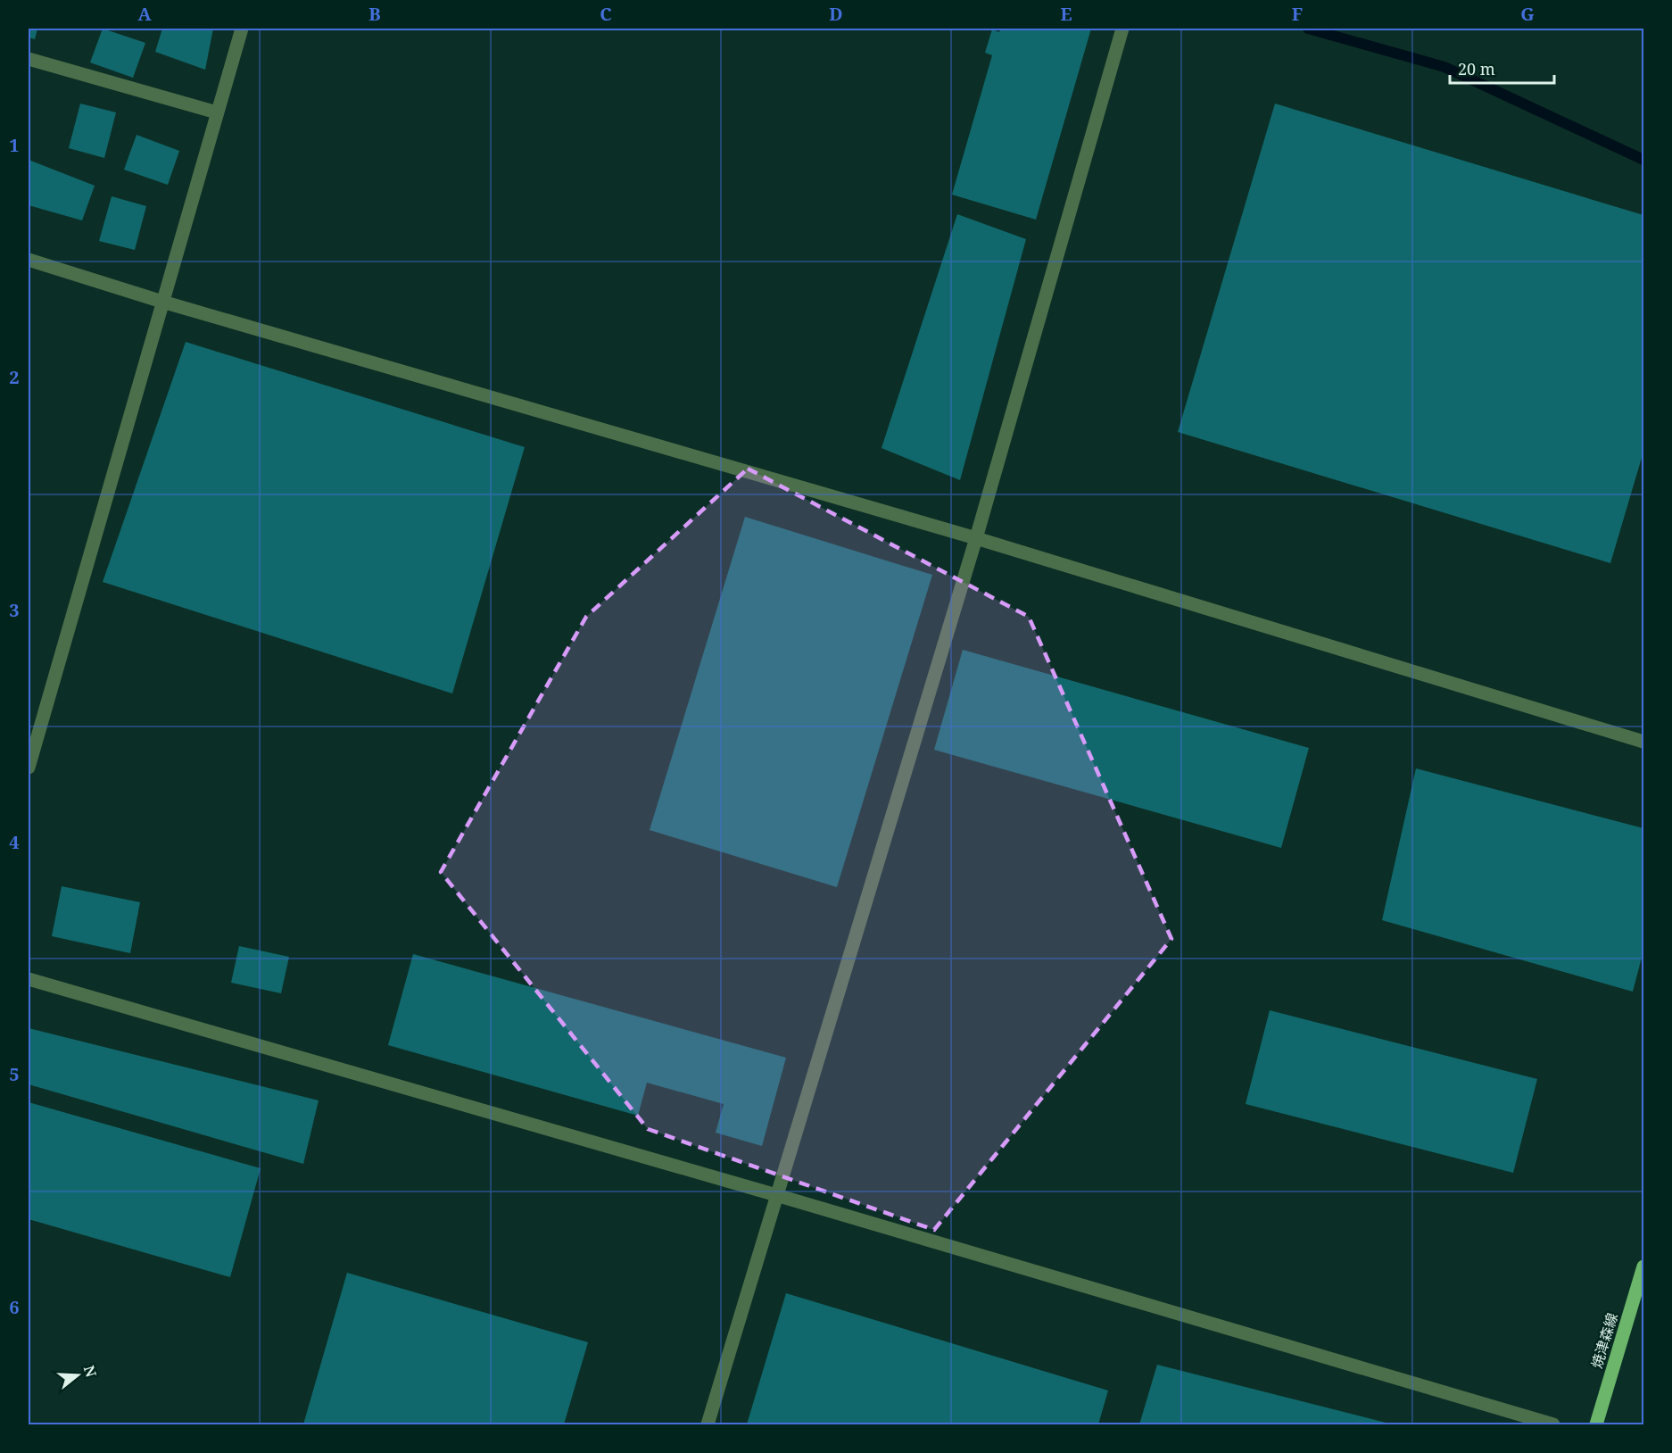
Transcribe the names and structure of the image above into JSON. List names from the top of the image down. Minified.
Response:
{"streets":{"main road":["焼津森線"]},"scale_bar":"20 m","north":"right","grid":{"columns":["A","B","C","D","E","F","G"],"rows":["1","2","3","4","5","6"]}}
